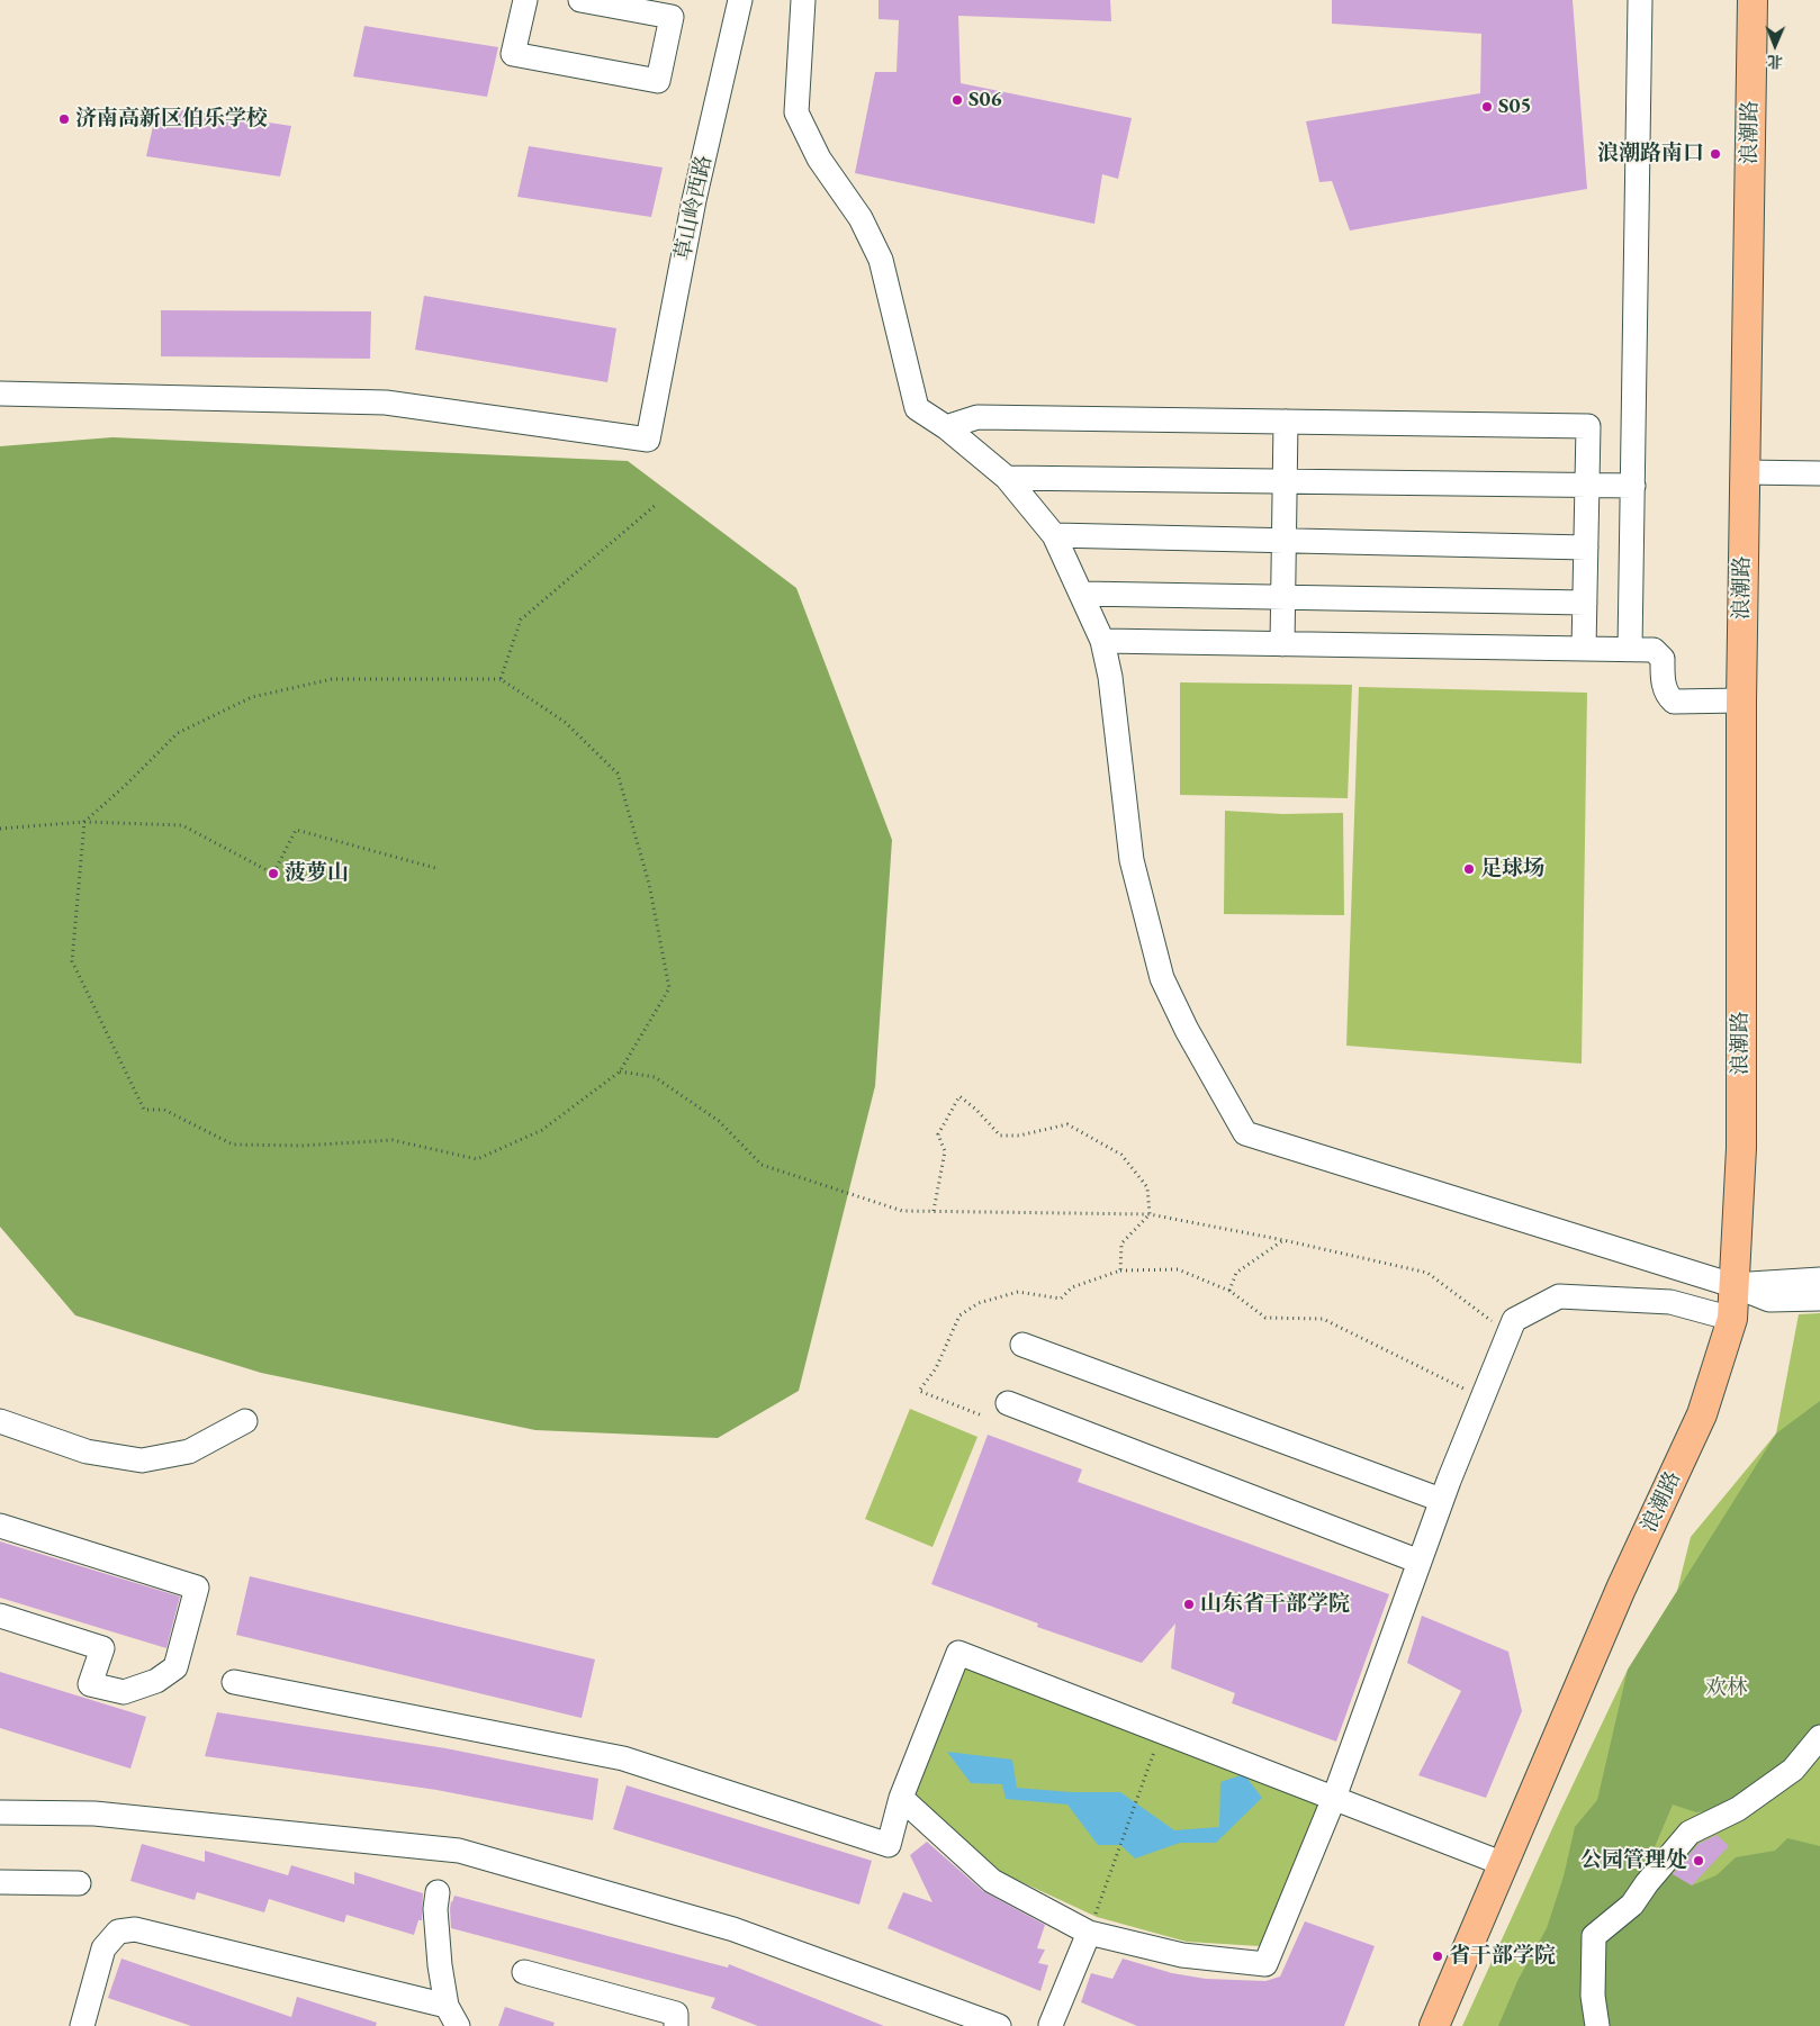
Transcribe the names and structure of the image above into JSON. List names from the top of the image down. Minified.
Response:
{"streets":{"main road":["浪潮路"],"street":["草山岭西路"]},"parks":["欢林"],"places":["S06","S05","济南高新区伯乐学校","浪潮路南口","足球场","菠萝山","山东省干部学院","公园管理处","省干部学院"],"north":"bottom"}
